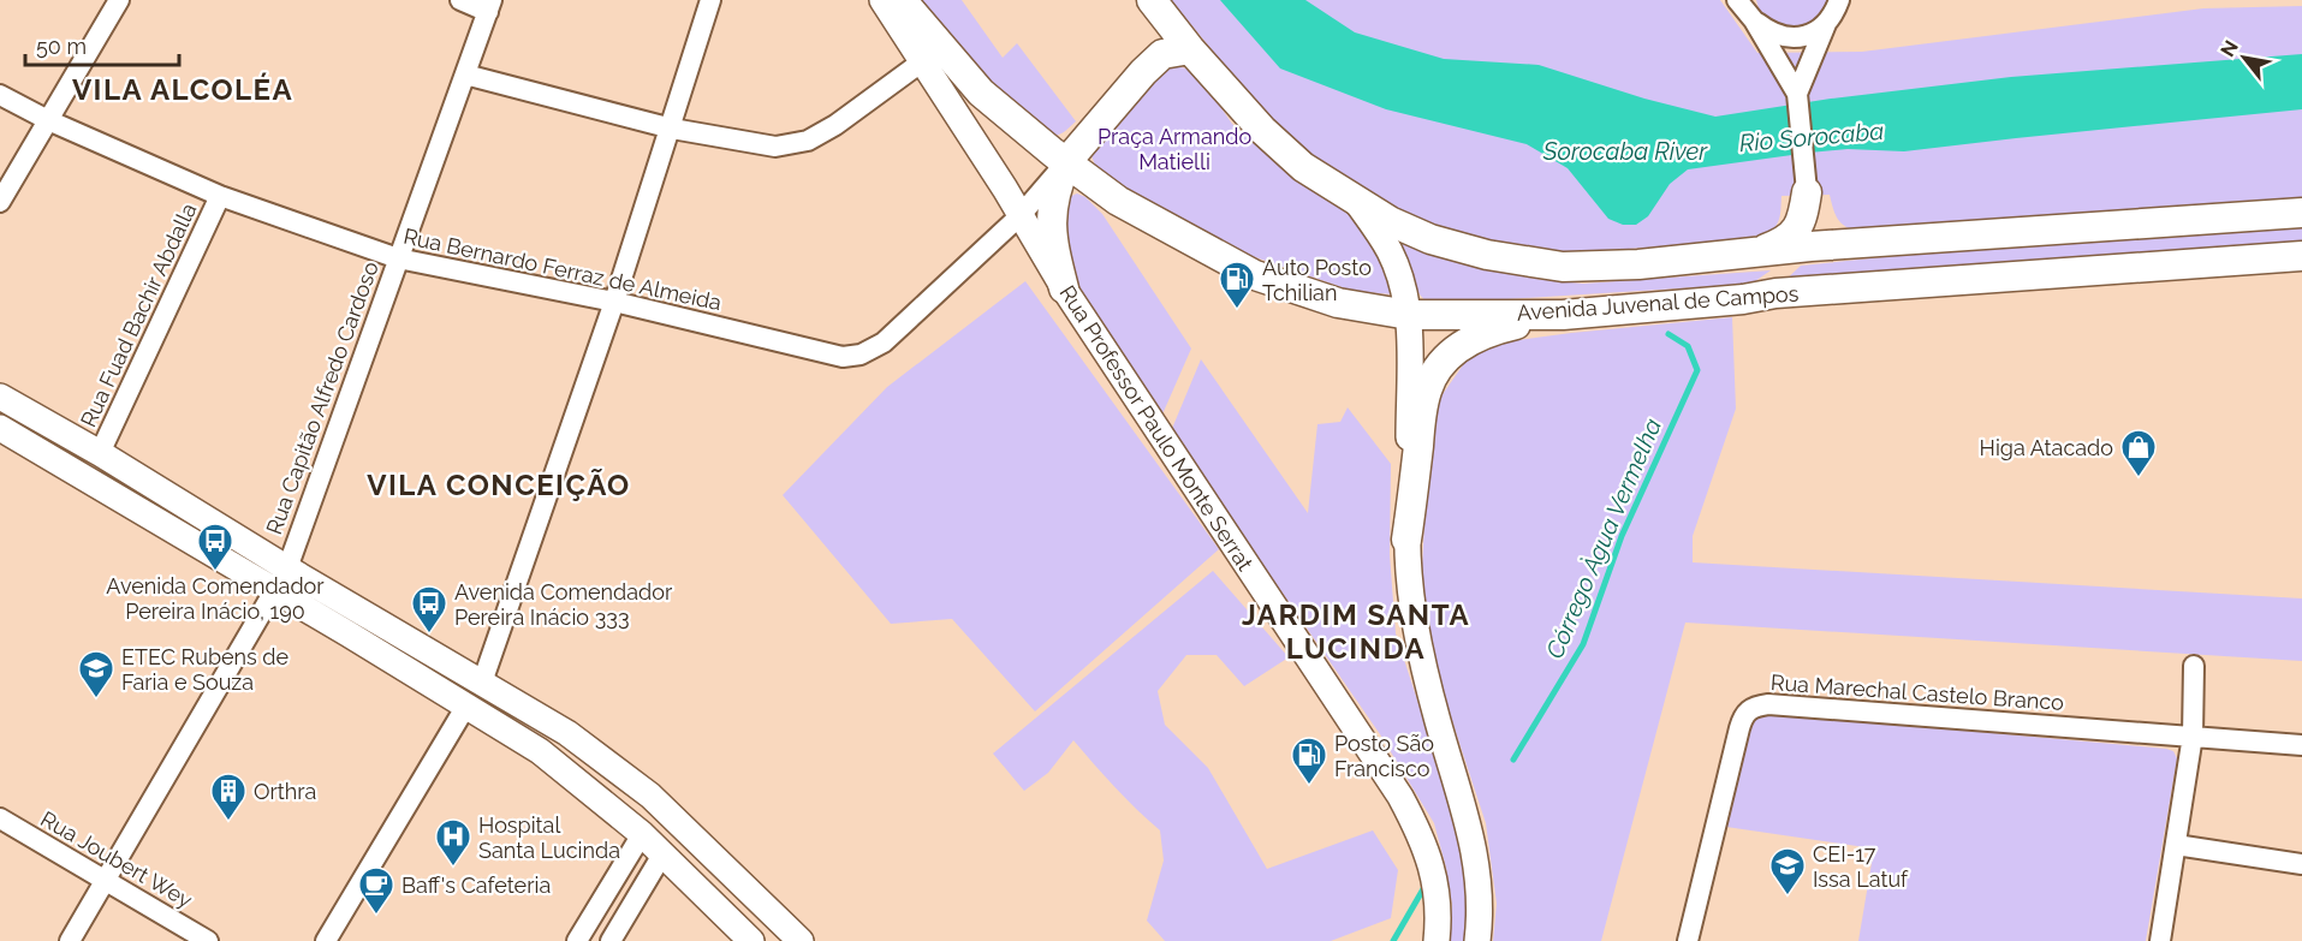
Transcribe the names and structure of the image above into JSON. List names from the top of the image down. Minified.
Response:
{"streets":{"highway":["Avenida Juvenal de Campos"],"main road":["Rua Professor Paulo Monte Serrat"],"street":["Rua Bernardo Ferraz de Almeida","Rua Fuad Bachir Abdalla","Rua Capitão Alfredo Cardoso","Rua Marechal Castelo Branco","Rua Joubert Wey"]},"crossings":[["Rua Bernardo Ferraz de Almeida","Avenida Juvenal de Campos"],["Rua Bernardo Ferraz de Almeida","Rua Fuad Bachir Abdalla"],["Rua Bernardo Ferraz de Almeida","Rua Capitão Alfredo Cardoso"],["Rua Bernardo Ferraz de Almeida","Rua Professor Paulo Monte Serrat"],["Rua Capitão Alfredo Cardoso","Rua Joubert Wey"]],"districts":["VILA ALCOLÉA","VILA CONCEIÇÃO","JARDIM SANTA LUCINDA"],"water":["Rio Sorocaba","Sorocaba River","Córrego Àgua Vermelha"],"parks":["Praça Armando Matielli"],"places":{"fuel station":["Auto Posto Tchilian","Posto São Francisco"],"shop":["Higa Atacado"],"bus stop":["Avenida Comendador Pereira Inácio, 190","Avenida Comendador Pereira Inácio 333"],"school or university":["ETEC Rubens de Faria e Souza","CEI-17 Issa Latuf"],"building":["Orthra"],"hospital":["Hospital Santa Lucinda"],"cafe":["Baff's Cafeteria"]},"scale_bar":"50 m","north":"top left"}
